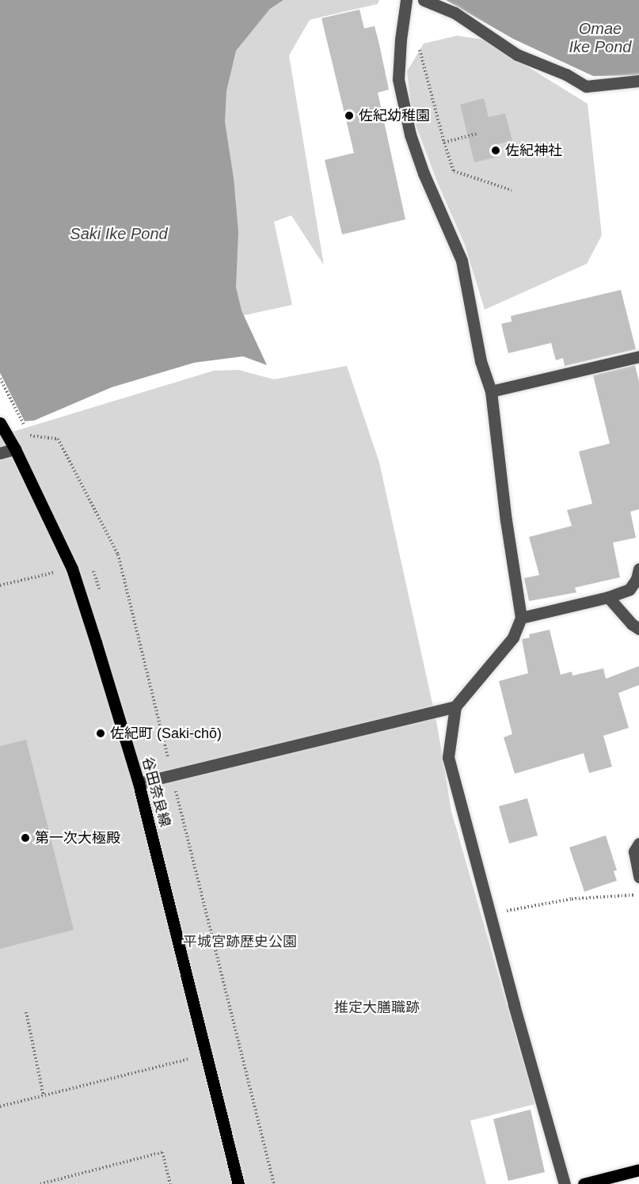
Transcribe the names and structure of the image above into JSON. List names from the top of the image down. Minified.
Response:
{"streets":{"main road":["谷田奈良線"]},"water":["Omae Ike Pond","Saki Ike Pond"],"parks":["平城宮跡歴史公園","推定大膳職跡"],"places":["佐紀幼稚園","佐紀神社","佐紀町 (Saki-chō)","第一次大極殿"]}
